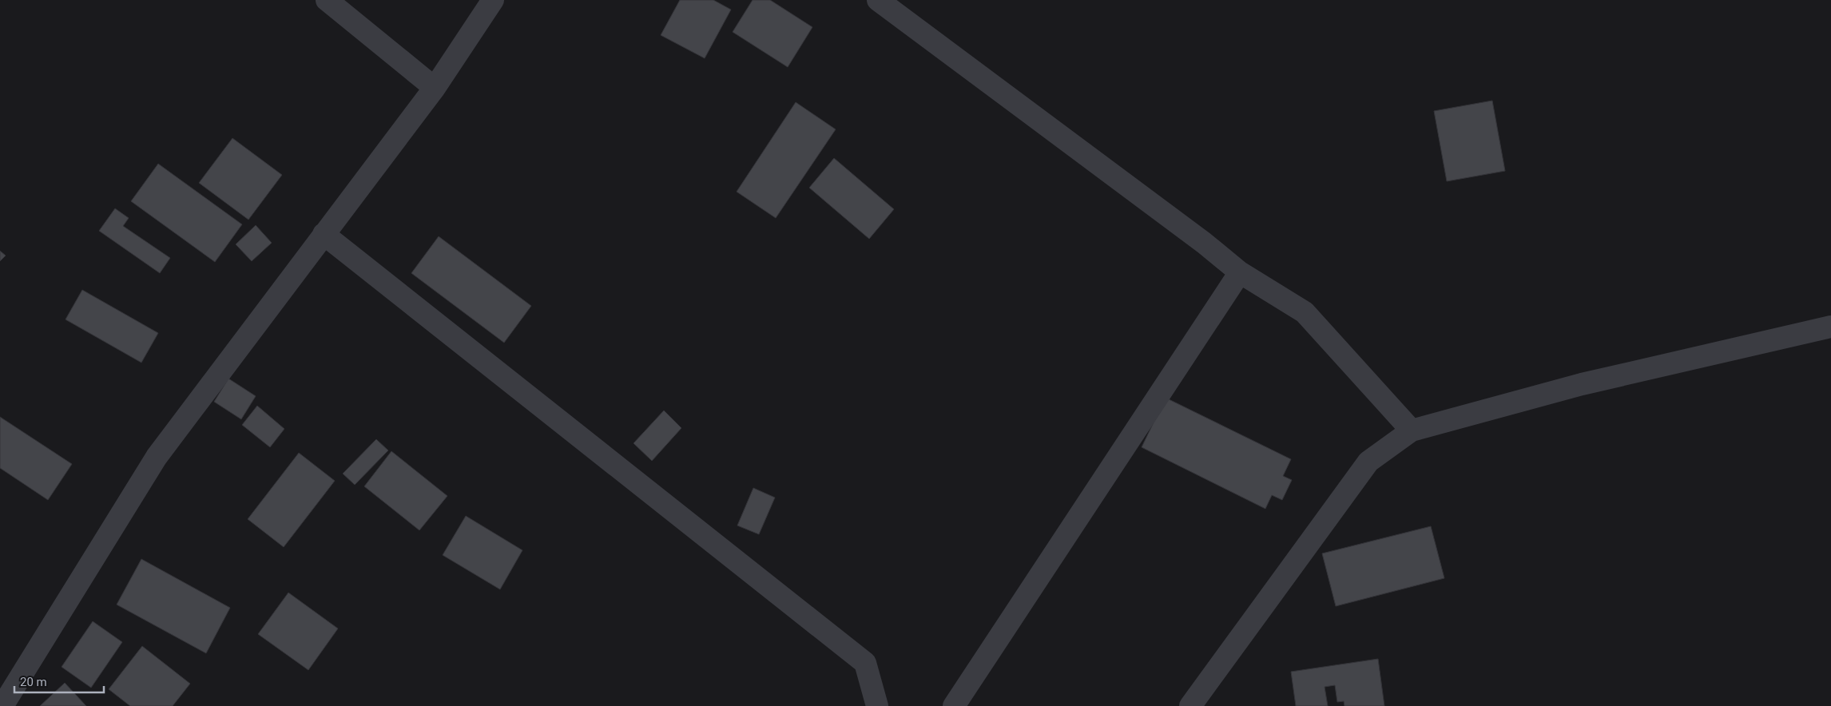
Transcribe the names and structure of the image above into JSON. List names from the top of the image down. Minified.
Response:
{"scale_bar":"20 m"}
